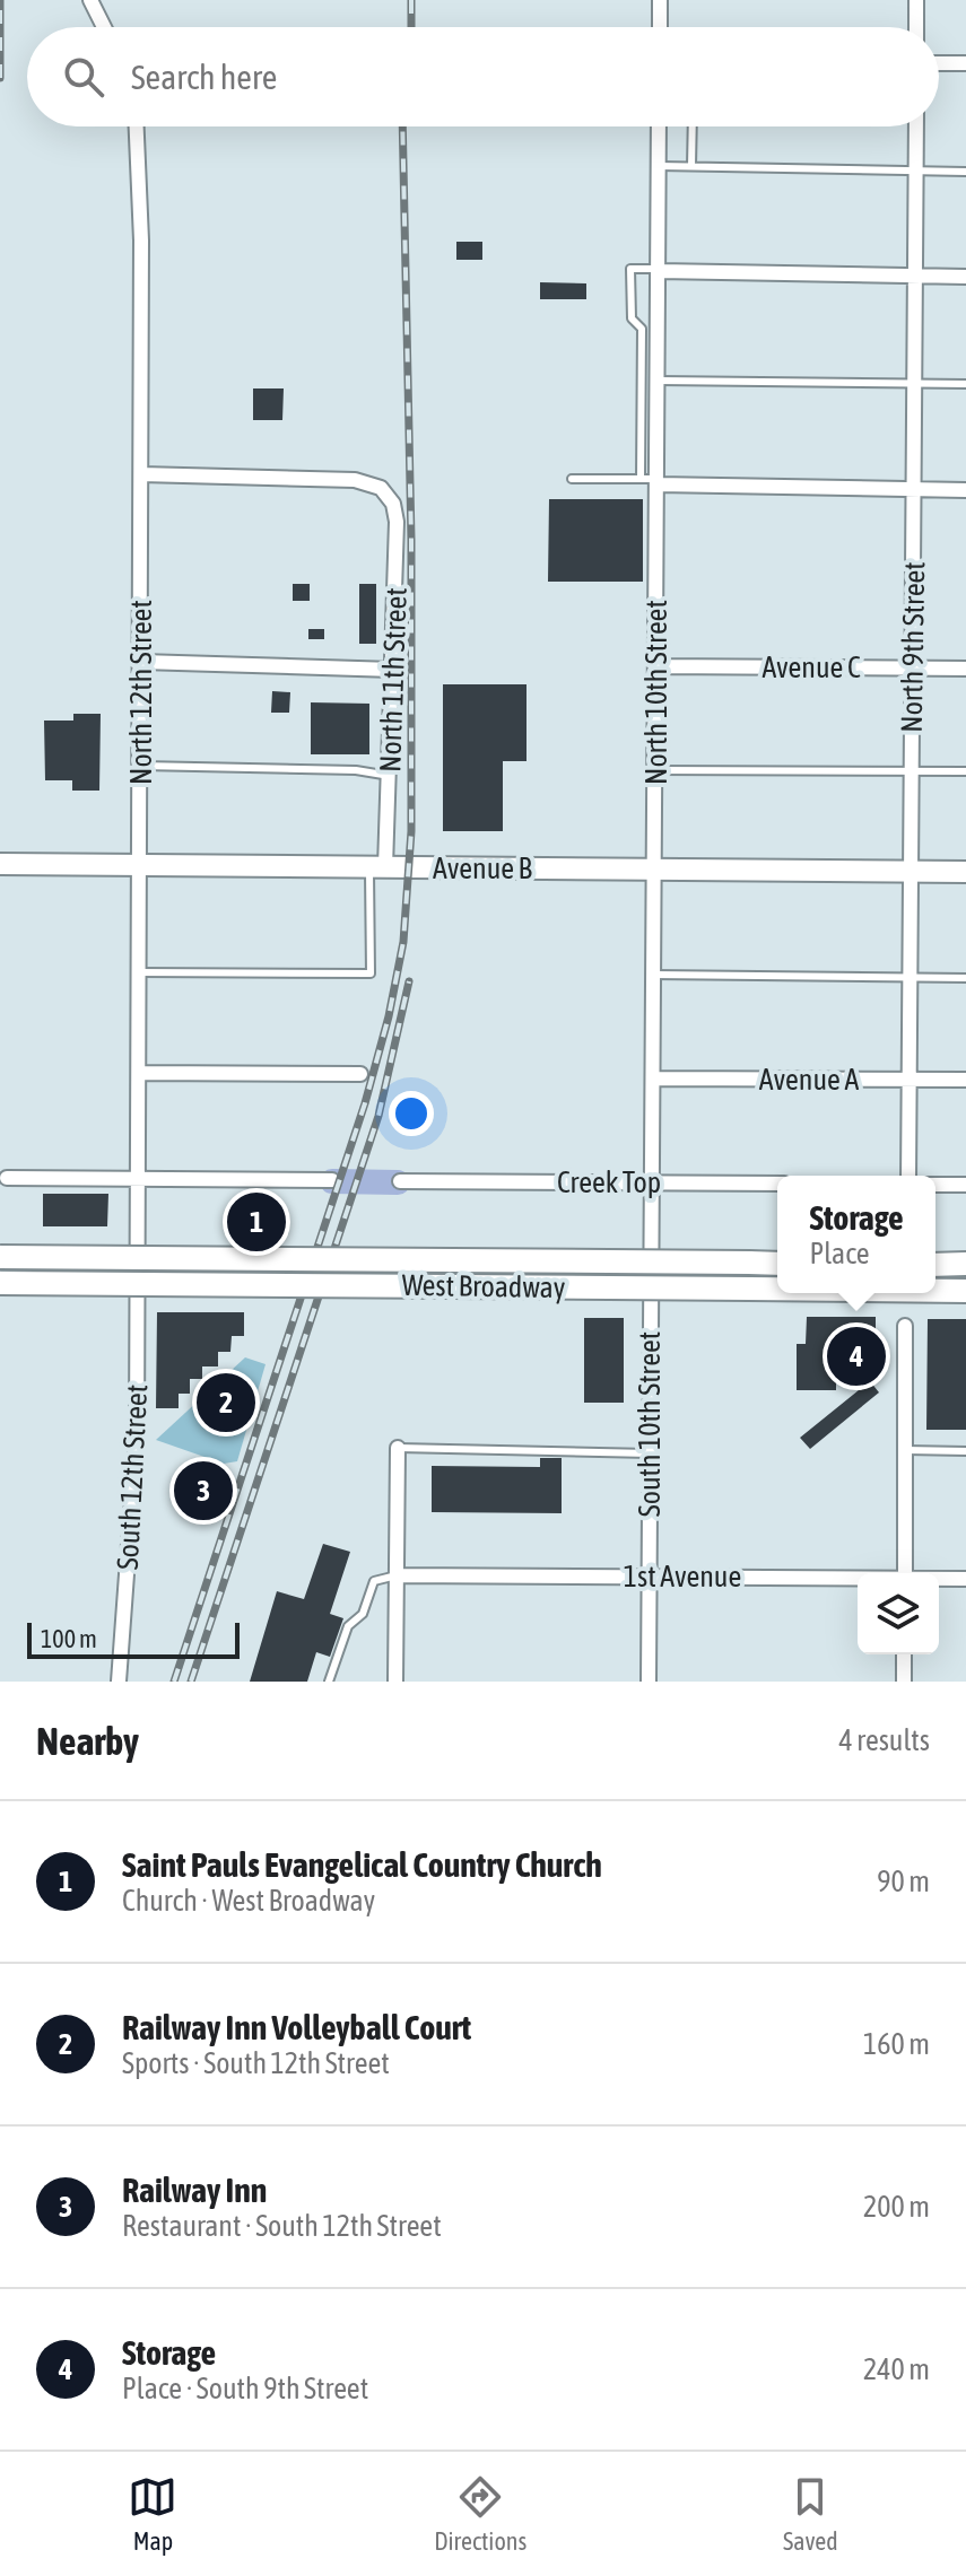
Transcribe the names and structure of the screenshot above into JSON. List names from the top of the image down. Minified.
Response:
{"streets":{"main road":["West Broadway"],"street":["North 9th Street","Avenue C","North 11th Street","North 12th Street","North 10th Street","Avenue B","Avenue A","Creek Top","South 10th Street","South 12th Street","1st Avenue"]},"crossings":[["North 9th Street","Avenue C"],["North 9th Street","Avenue B"],["North 9th Street","Avenue A"],["Avenue C","North 10th Street"],["North 11th Street","North 12th Street"],["North 11th Street","Avenue B"],["North 12th Street","Avenue B"],["North 12th Street","South 12th Street"],["North 10th Street","Avenue B"],["North 10th Street","Avenue A"],["North 10th Street","Creek Top"],["North 10th Street","South 10th Street"],["South 10th Street","1st Avenue"]],"scale_bar":"100 m","page":{"search":"Search here","popup":["Storage","Place"],"pins":["1","4","2","3"],"scale":"100 m","heading":["Nearby","4 results"],"list":[{"mark":"1","name":"Saint Pauls Evangelical Country Church","note":"Church · West Broadway","value":"90 m"},{"mark":"2","name":"Railway Inn Volleyball Court","note":"Sports · South 12th Street","value":"160 m"},{"mark":"3","name":"Railway Inn","note":"Restaurant · South 12th Street","value":"200 m"},{"mark":"4","name":"Storage","note":"Place · South 9th Street","value":"240 m"}],"nav":["Map","Directions","Saved"]}}
